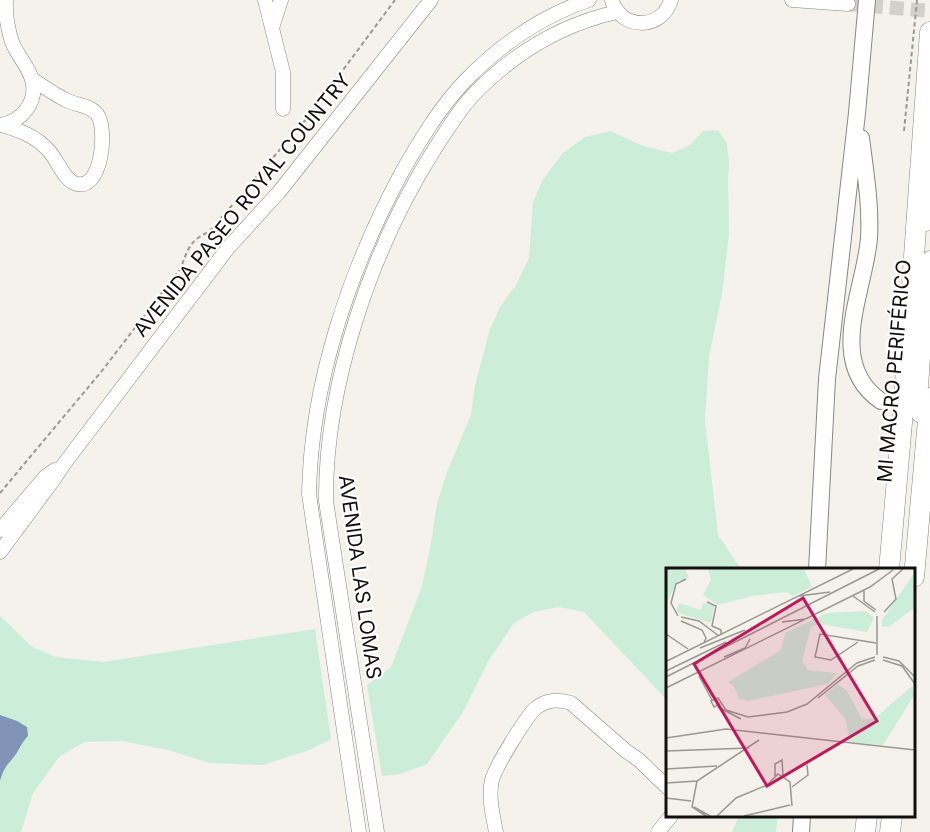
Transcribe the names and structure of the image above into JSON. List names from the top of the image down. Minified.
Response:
{"streets":{"street":["AVENIDA PASEO ROYAL COUNTRY","MI MACRO PERIFÉRICO","AVENIDA LAS LOMAS"]}}
